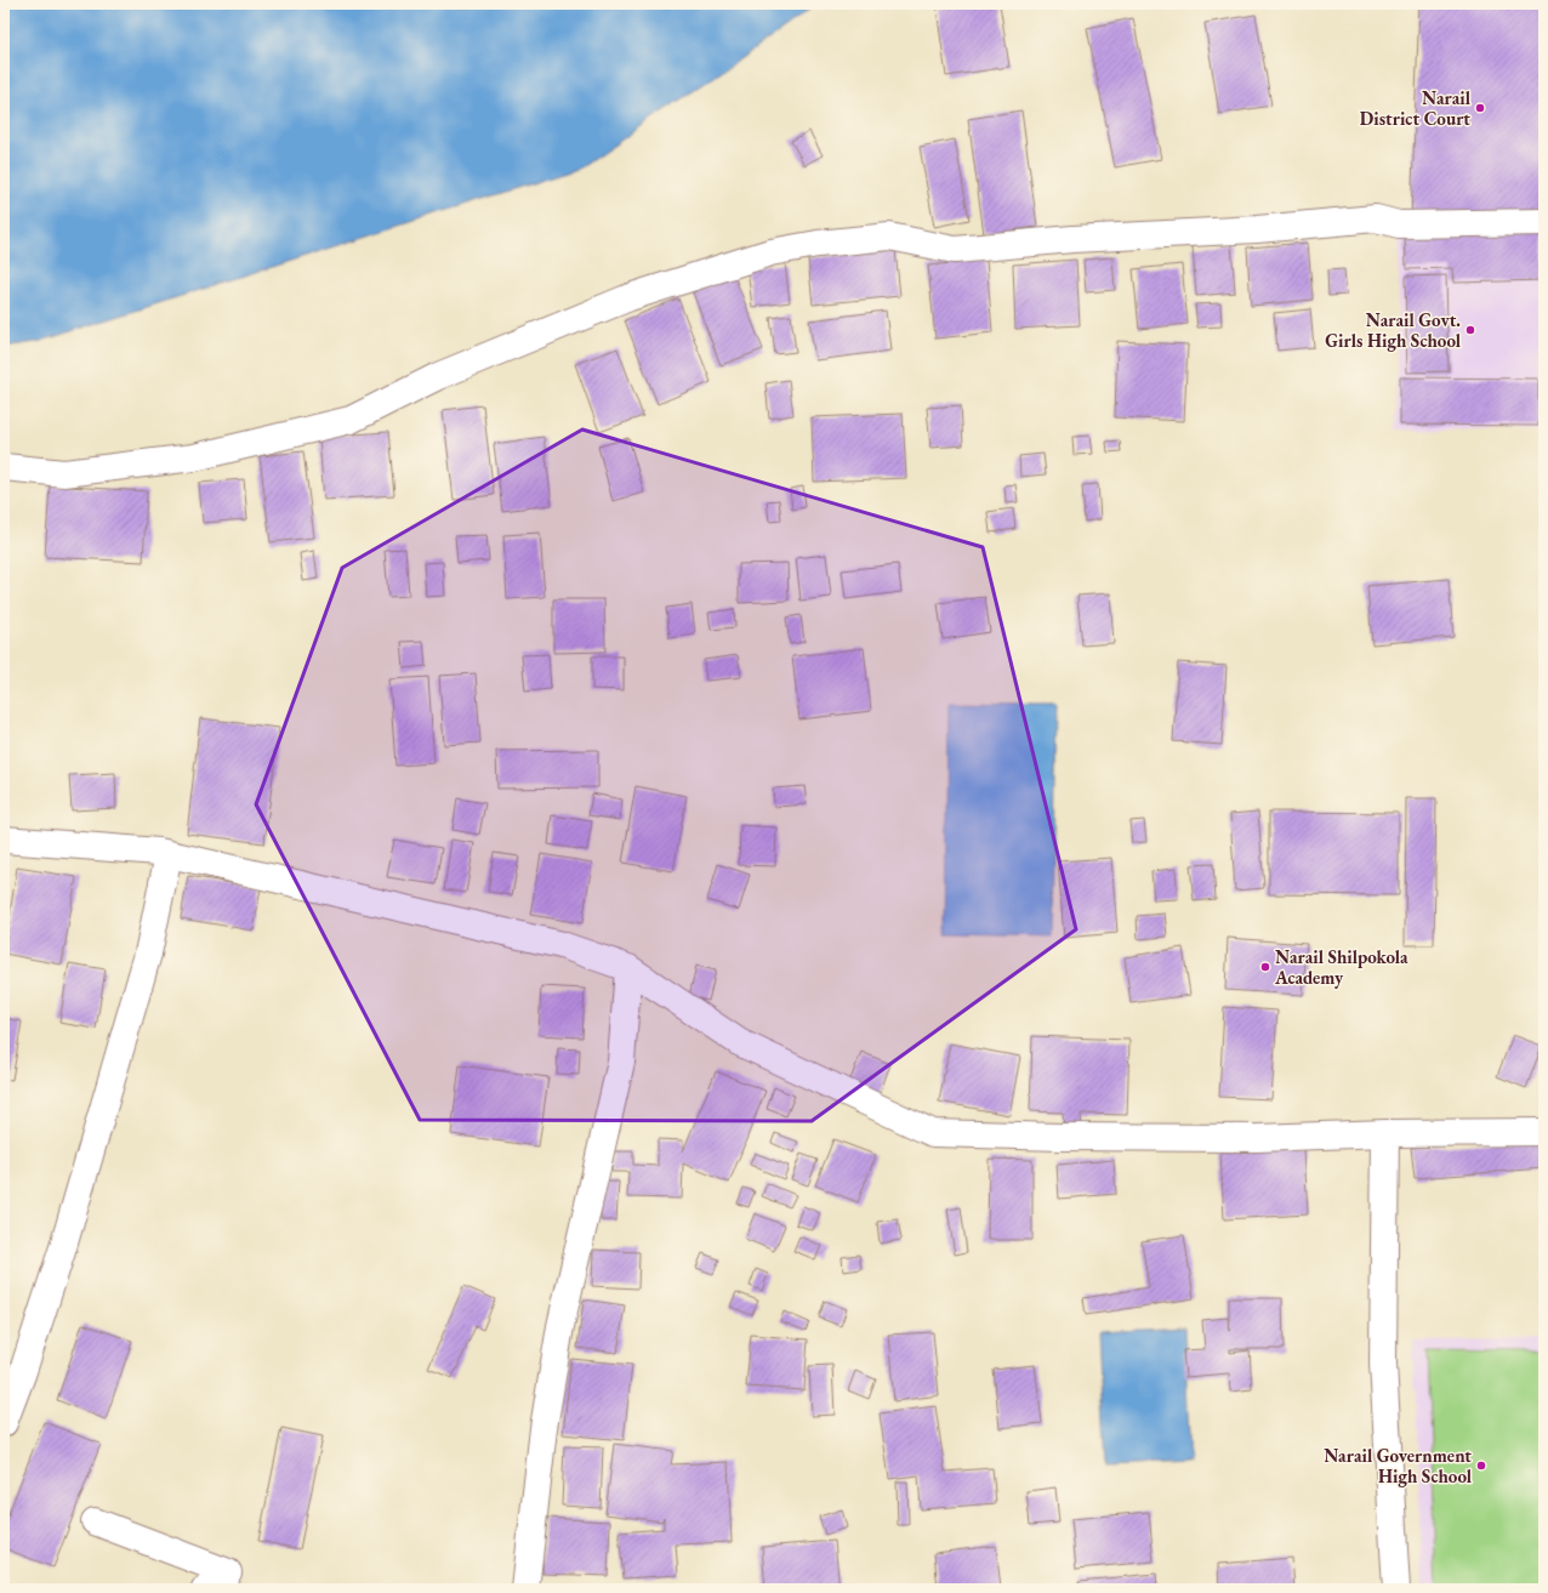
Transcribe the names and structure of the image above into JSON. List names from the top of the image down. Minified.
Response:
{"places":["Narail District Court","Narail Govt. Girls High School","Narail Shilpokola Academy","Narail Government High School"]}
